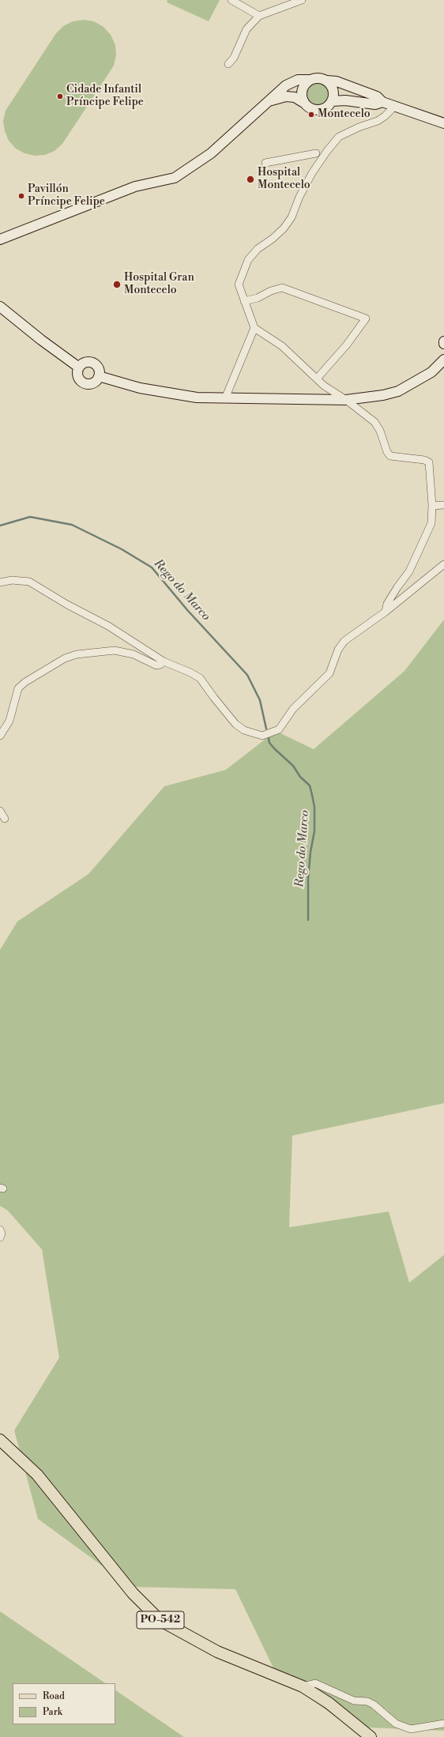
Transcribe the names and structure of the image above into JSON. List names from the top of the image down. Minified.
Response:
{"streets":{"main road":["PO-542"]},"water":["Rego do Marco"],"places":["Cidade Infantil Príncipe Felipe","Montecelo","Hospital Montecelo","Pavillón Príncipe Felipe","Hospital Gran Montecelo"],"legend":["Road","Park"]}
